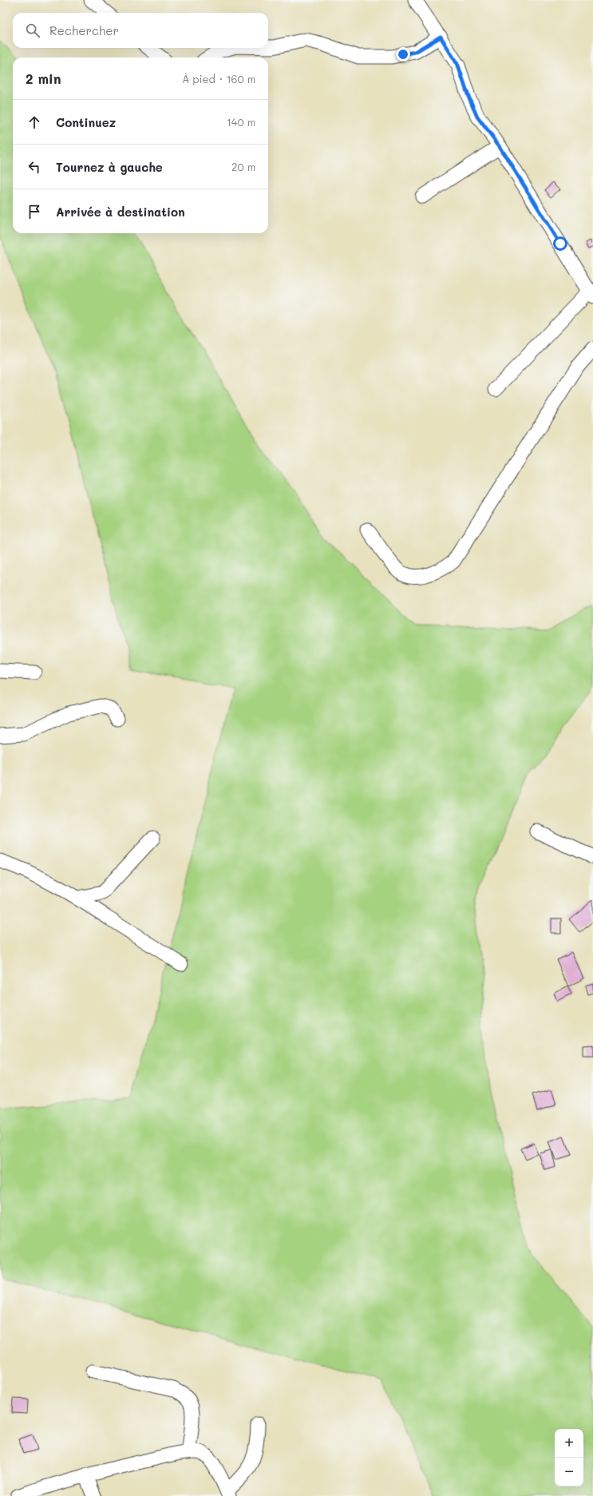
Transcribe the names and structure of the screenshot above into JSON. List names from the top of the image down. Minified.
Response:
{"page":{"search":"Rechercher","heading":["2 min","À pied · 160 m"],"list":[["Continuez","140 m"],["Tournez à gauche","20 m"],"Arrivée à destination"],"map_buttons":["+","−"]}}
